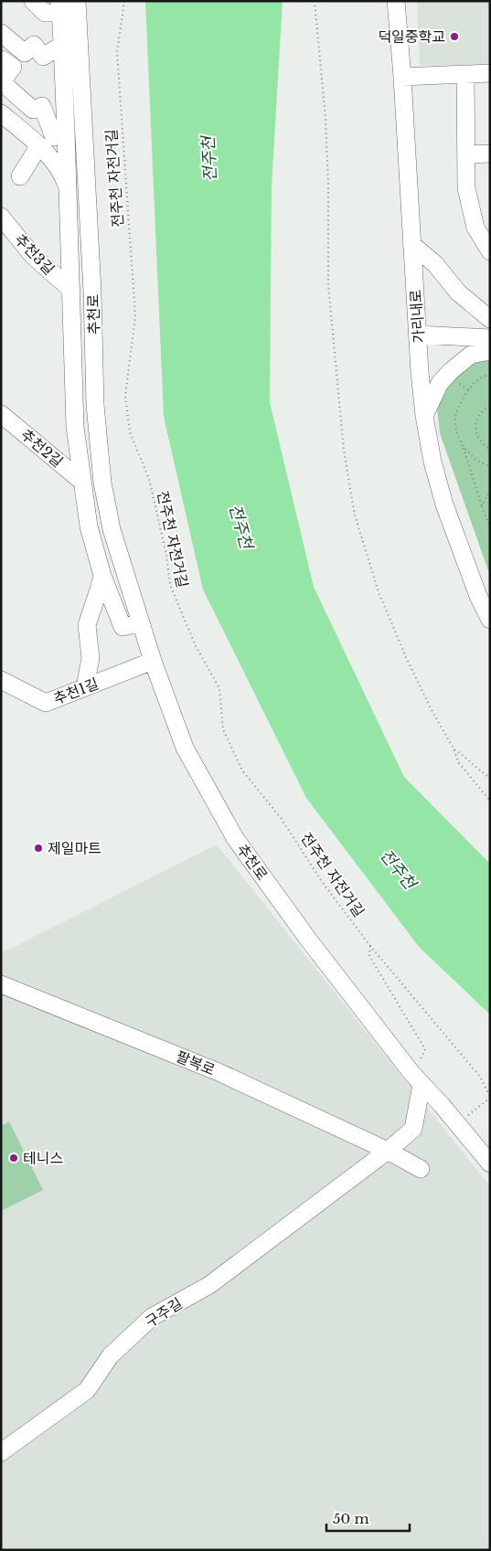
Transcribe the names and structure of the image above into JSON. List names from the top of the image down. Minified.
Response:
{"streets":{"street":["추천3길","추천로","가리내로","추천2길","추천1길","팔복로","구주길"],"path":["전주천 자전거길"]},"crossings":[["전주천 자전거길","추천로"],["추천3길","추천로"],["추천로","추천2길"],["추천로","추천1길"],["추천로","팔복로"],["추천로","구주길"]],"water":["전주천"],"places":["덕일중학교","제일마트","테니스"],"scale_bar":"50 m"}
